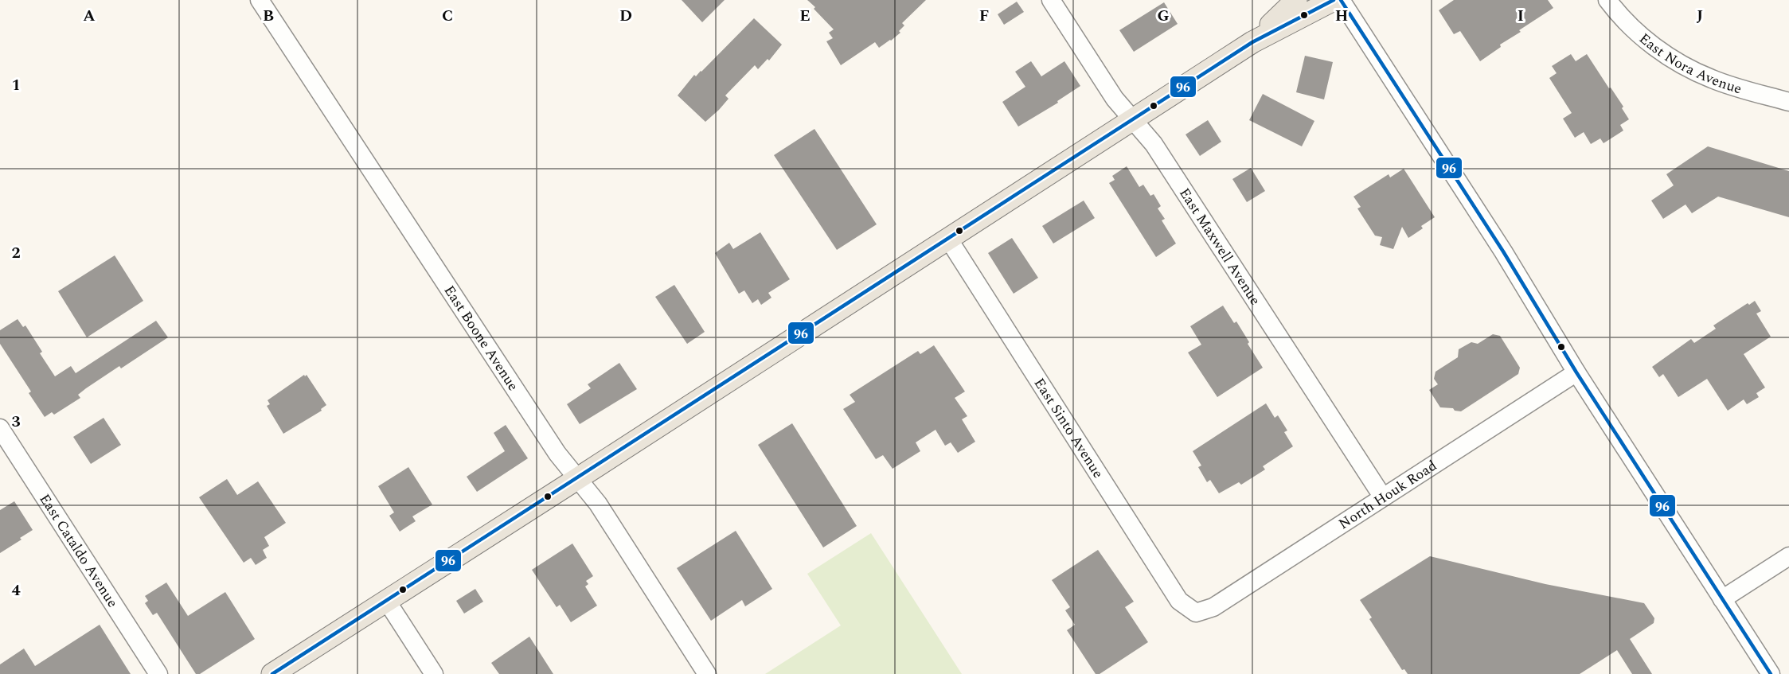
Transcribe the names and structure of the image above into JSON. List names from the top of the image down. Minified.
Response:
{"streets":{"street":["East Nora Avenue","East Maxwell Avenue","East Boone Avenue","East Sinto Avenue","North Houk Road","East Cataldo Avenue"]},"crossings":[["East Maxwell Avenue","North Houk Road"],["East Sinto Avenue","North Houk Road"]],"lines":["transit line 96"],"grid":{"columns":["A","B","C","D","E","F","G","H","I","J"],"rows":["1","2","3","4"]}}
